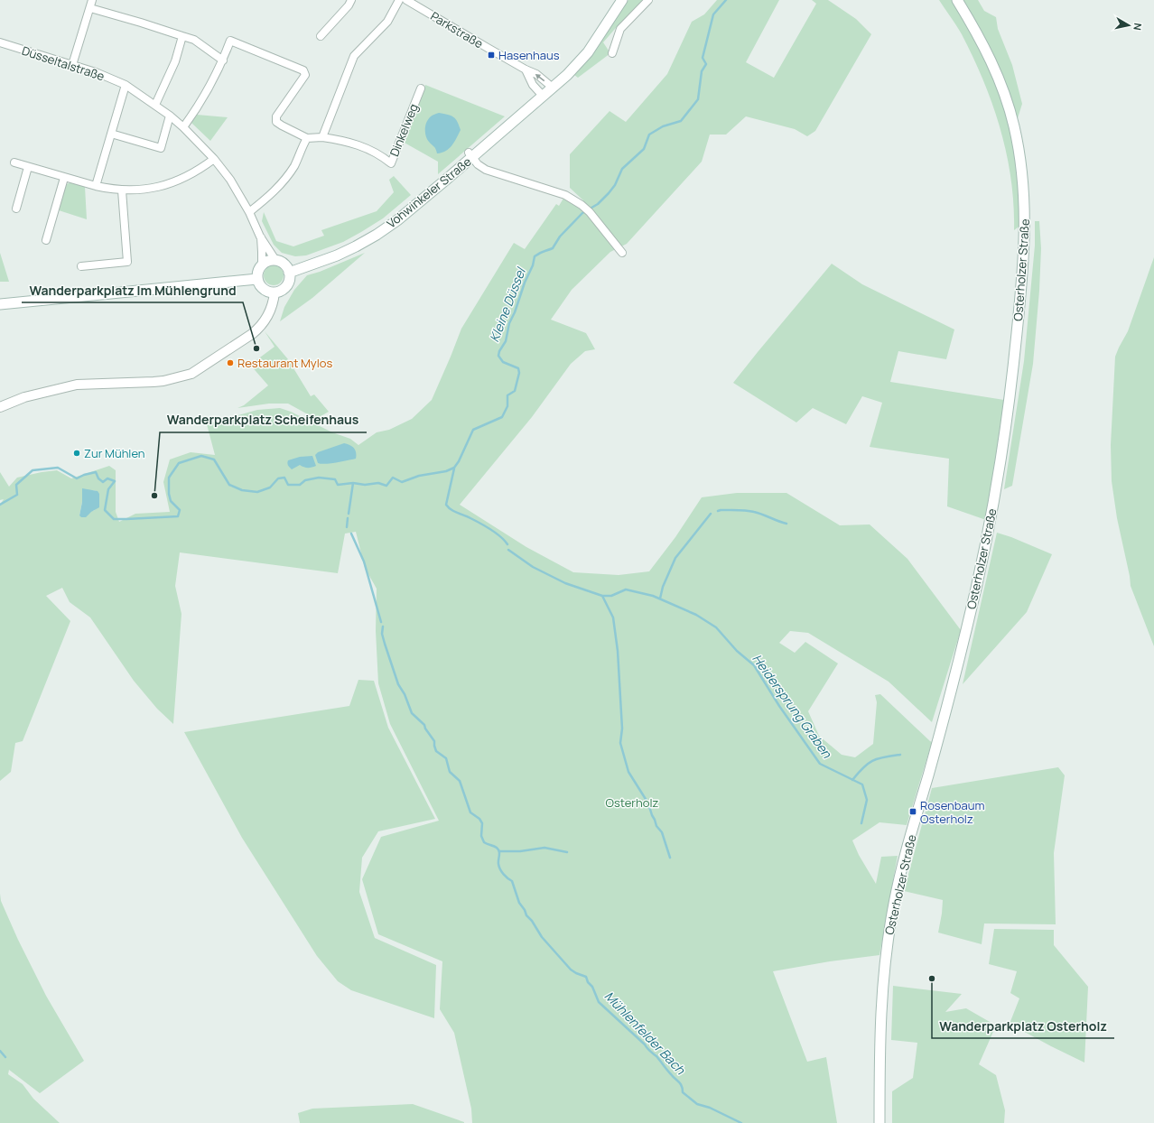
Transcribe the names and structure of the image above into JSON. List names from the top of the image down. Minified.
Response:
{"streets":{"main road":["Vohwinkeler Straße","Osterholzer Straße"],"street":["Parkstraße","Düsseltalstraße","Dinkelweg"]},"crossings":[["Parkstraße","Vohwinkeler Straße"],["Düsseltalstraße","Vohwinkeler Straße"]],"water":["Kleine Düssel","Heidersprung Graben","Mühlenfelder Bach"],"parks":["Osterholz"],"places":{"transit":["Hasenhaus","Rosenbaum Osterholz"],"other":["Wanderparkplatz Im Mühlengrund","Restaurant Mylos","Zur Mühlen","Wanderparkplatz Scheifenhaus","Wanderparkplatz Osterholz"]},"north":"right"}
